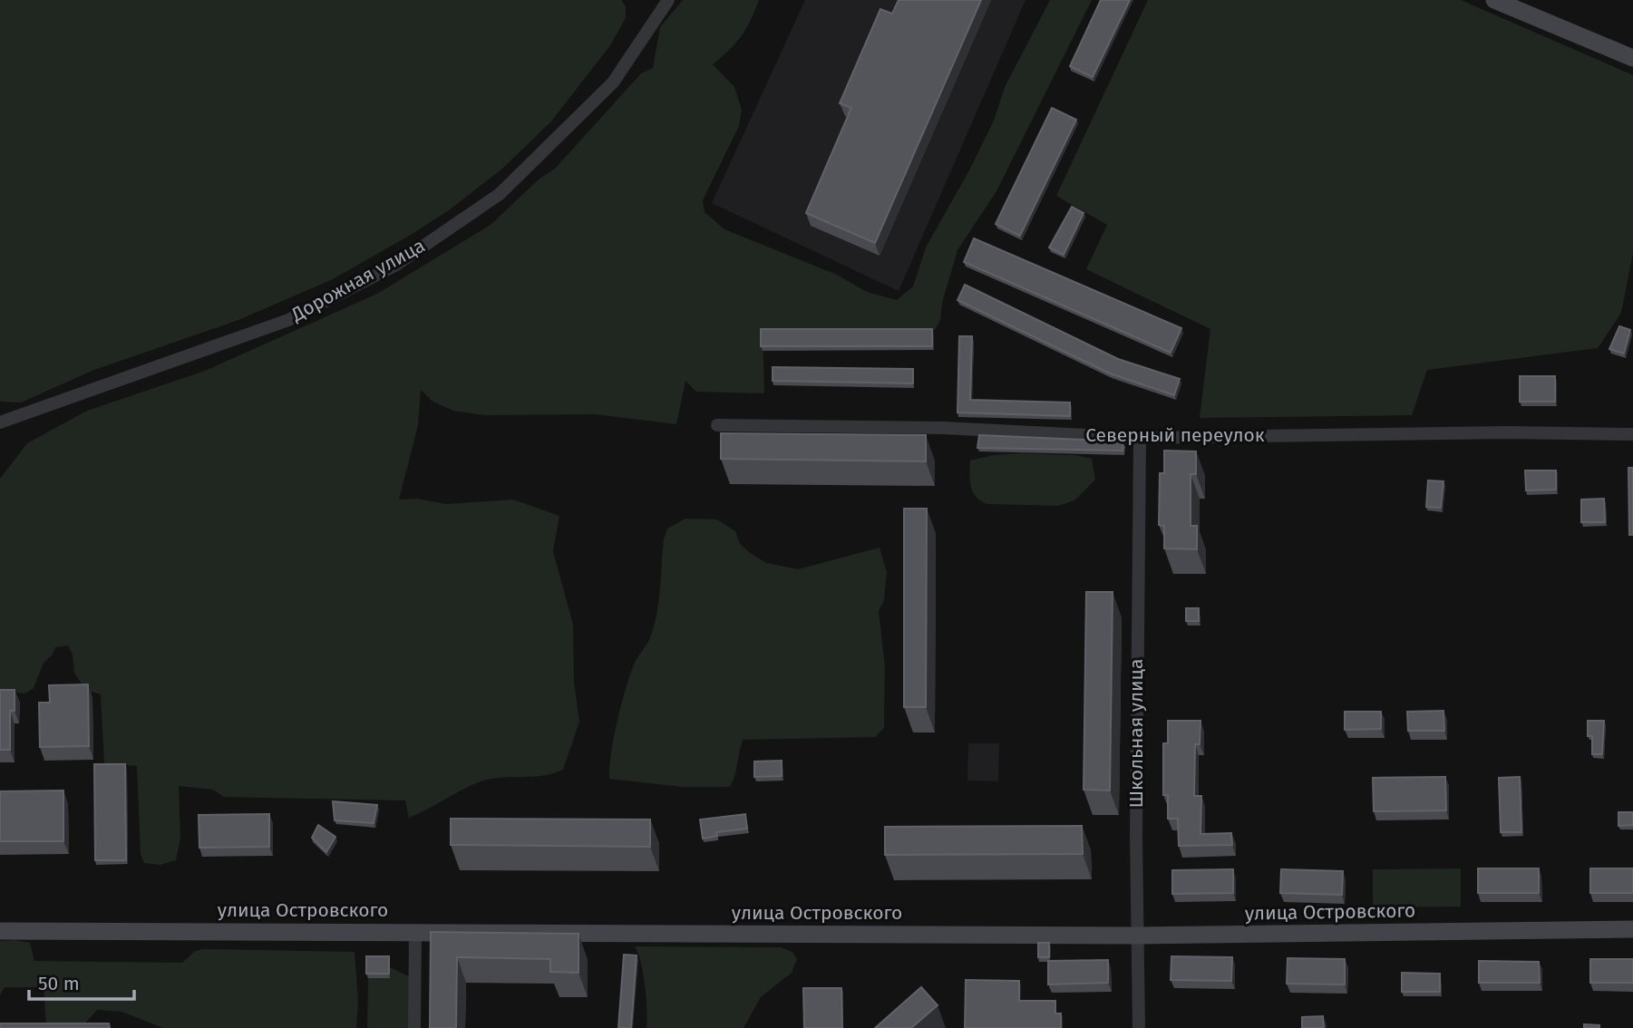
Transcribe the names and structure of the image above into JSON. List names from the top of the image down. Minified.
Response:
{"streets":{"main road":["улица Островского"],"street":["Дорожная улица","Северный переулок","Школьная улица"]},"crossings":[["Северный переулок","Школьная улица"],["Школьная улица","улица Островского"]],"scale_bar":"50 m"}
